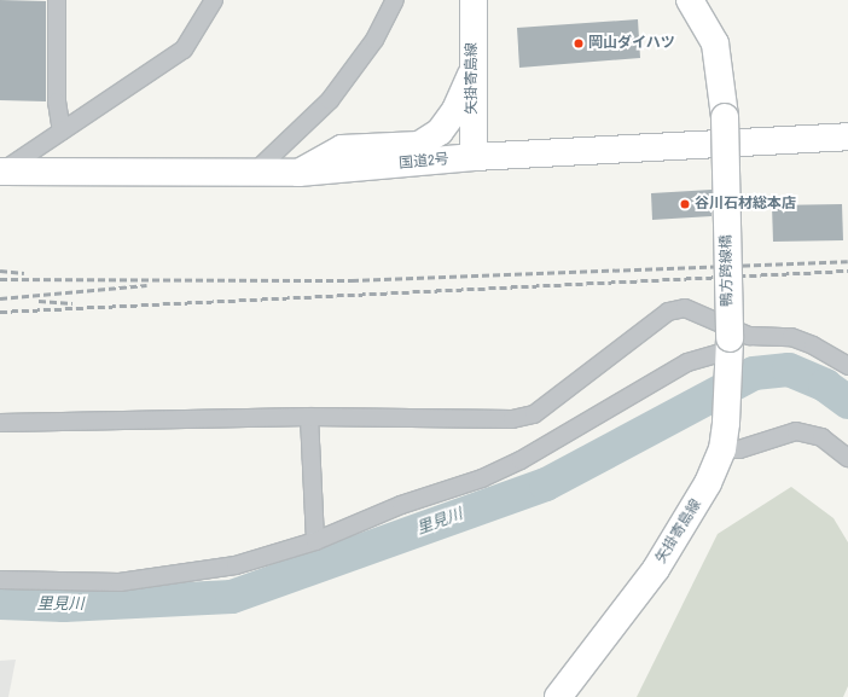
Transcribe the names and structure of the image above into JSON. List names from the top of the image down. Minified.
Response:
{"streets":{"main road":["矢掛寄島線","国道2号","鴨方跨線橋"]},"crossings":[["矢掛寄島線","国道2号"],["矢掛寄島線","鴨方跨線橋"]],"water":["里見川"],"places":["岡山ダイハツ","谷川石材総本店"]}
